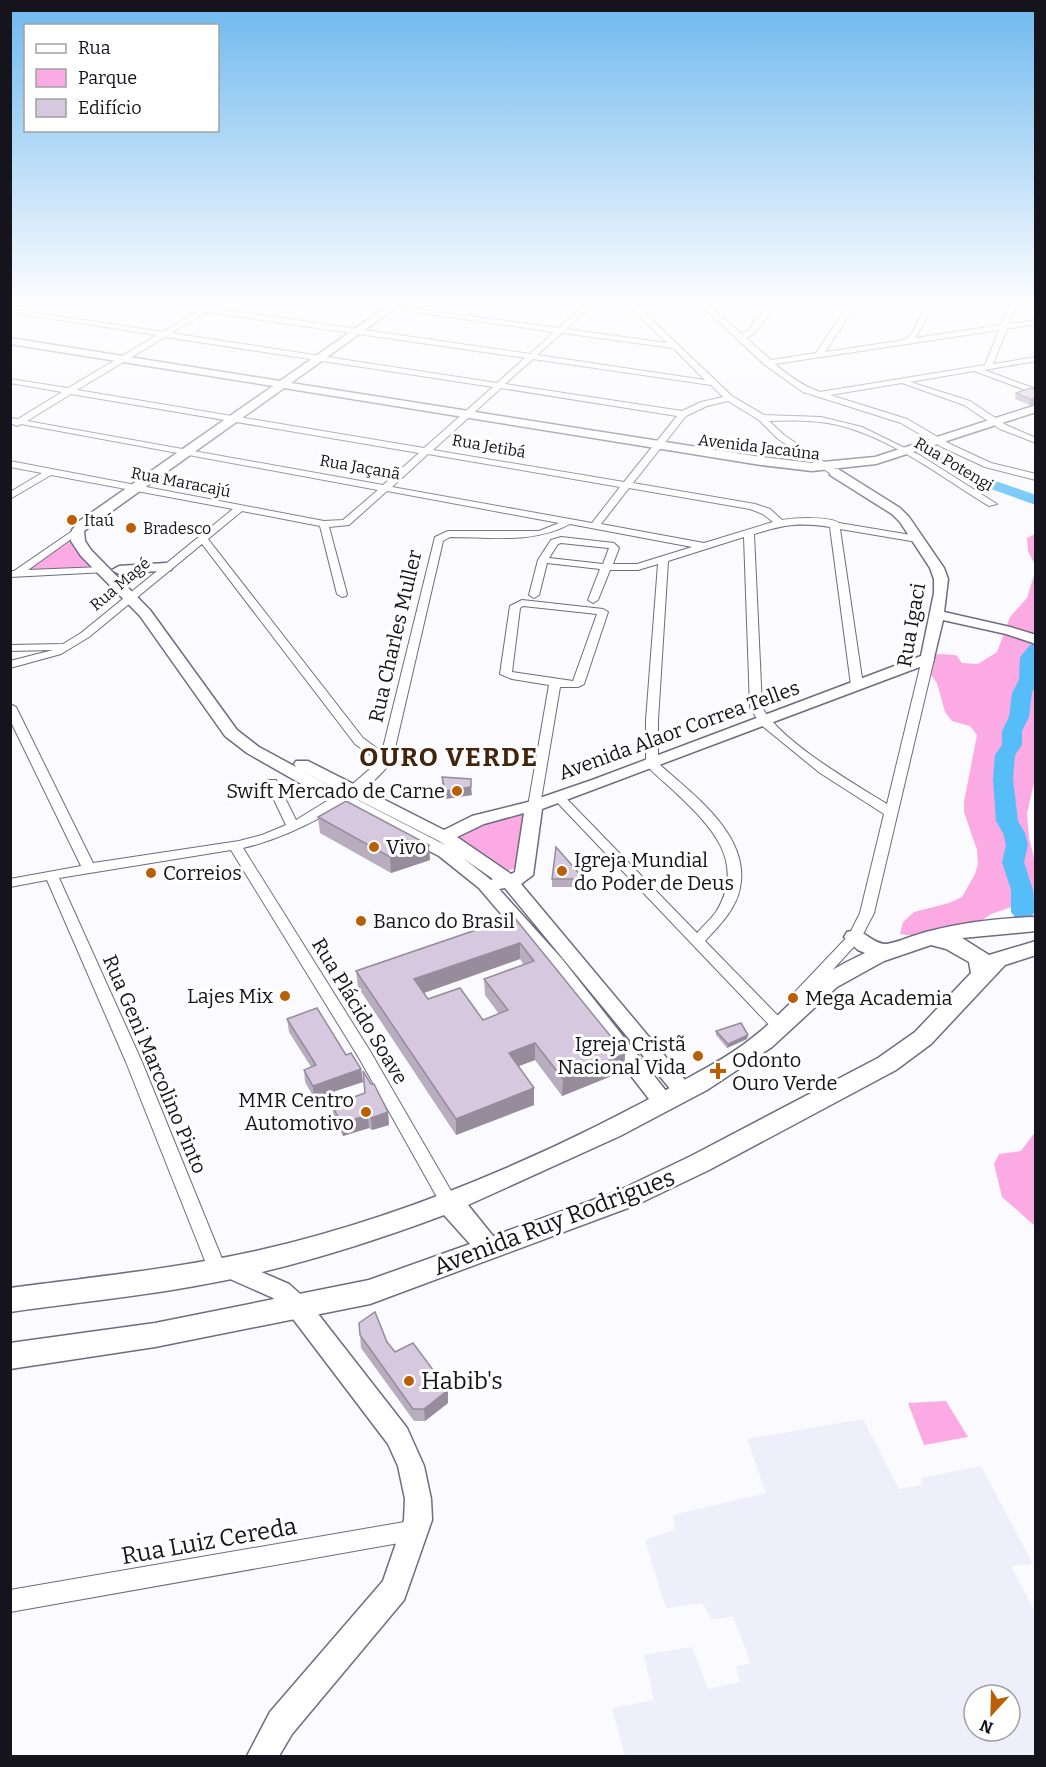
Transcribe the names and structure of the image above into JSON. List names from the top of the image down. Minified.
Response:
{"streets":{"main road":["Avenida Ruy Rodrigues"],"street":["Rua Jetibá","Avenida Jacaúna","Rua Potengi","Rua Jaçanã","Rua Maracajú","Rua Magé","Rua Igaci","Rua Charles Muller","Avenida Alaor Correa Telles","Rua Plácido Soave","Rua Geni Marcolino Pinto","Rua Luiz Cereda"]},"crossings":[["Avenida Jacaúna","Rua Potengi"],["Avenida Jacaúna","Rua Igaci"],["Rua Potengi","Rua Igaci"],["Rua Jaçanã","Rua Maracajú"],["Rua Jaçanã","Rua Charles Muller"],["Rua Maracajú","Rua Magé"],["Rua Igaci","Avenida Alaor Correa Telles"]],"districts":["OURO VERDE"],"places":{"other":["Itaú","Bradesco","Swift Mercado de Carne","Vivo","Igreja Mundial do Poder de Deus","Correios","Banco do Brasil","Lajes Mix","Mega Academia","Igreja Cristã Nacional Vida","MMR Centro Automotivo","Habib's"],"health":["Odonto Ouro Verde"]},"legend":["Rua","Parque","Edifício"],"north":"bottom"}
